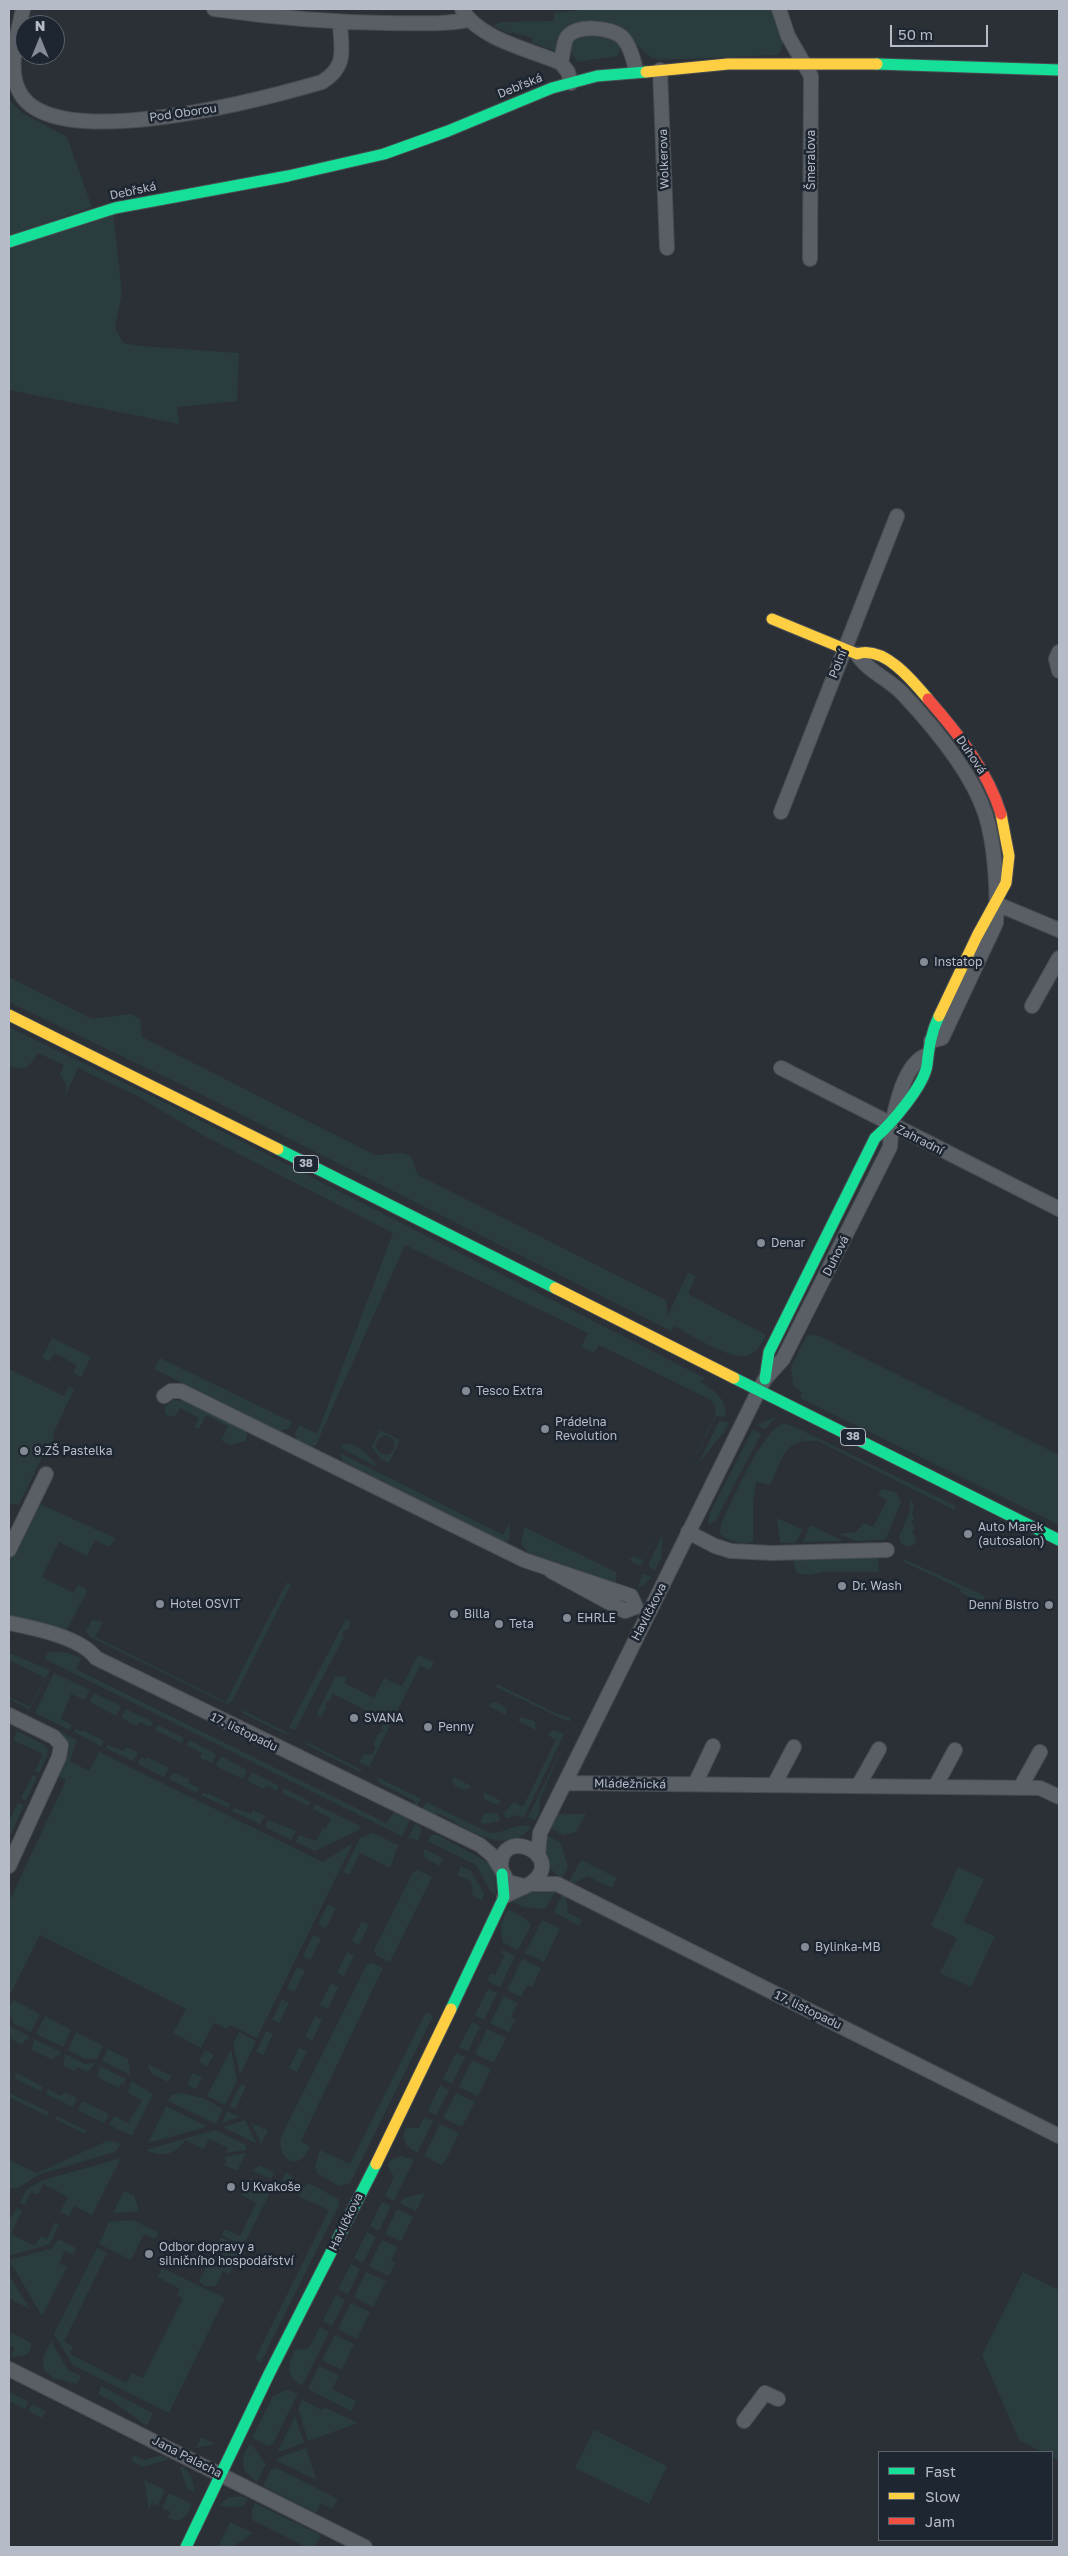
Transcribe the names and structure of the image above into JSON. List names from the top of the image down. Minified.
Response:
{"streets":{"main road":["Debřská","Duhová","38","Havlíčkova"],"street":["Pod Oborou","Wolkerova","Šmeralova","Polní","Zahradní","17. listopadu","Mládežnická","Jana Palacha"]},"crossings":[["Debřská","Wolkerova"],["Debřská","Šmeralova"],["Polní","Duhová"],["Duhová","Zahradní"],["Duhová","38"],["Duhová","Havlíčkova"],["38","Havlíčkova"],["Havlíčkova","Mládežnická"],["Havlíčkova","Jana Palacha"]],"places":["Instatop","Denar","Tesco Extra","Prádelna Revolution","9.ZŠ Pastelka","Auto Marek (autosalon)","Dr. Wash","Hotel OSVIT","Denní Bistro","Billa","EHRLE","Teta","SVANA","Penny","Bylinka-MB","U Kvakoše","Odbor dopravy a silničního hospodářství"],"legend":["Fast","Slow","Jam"],"scale_bar":"50 m","north":"top"}
